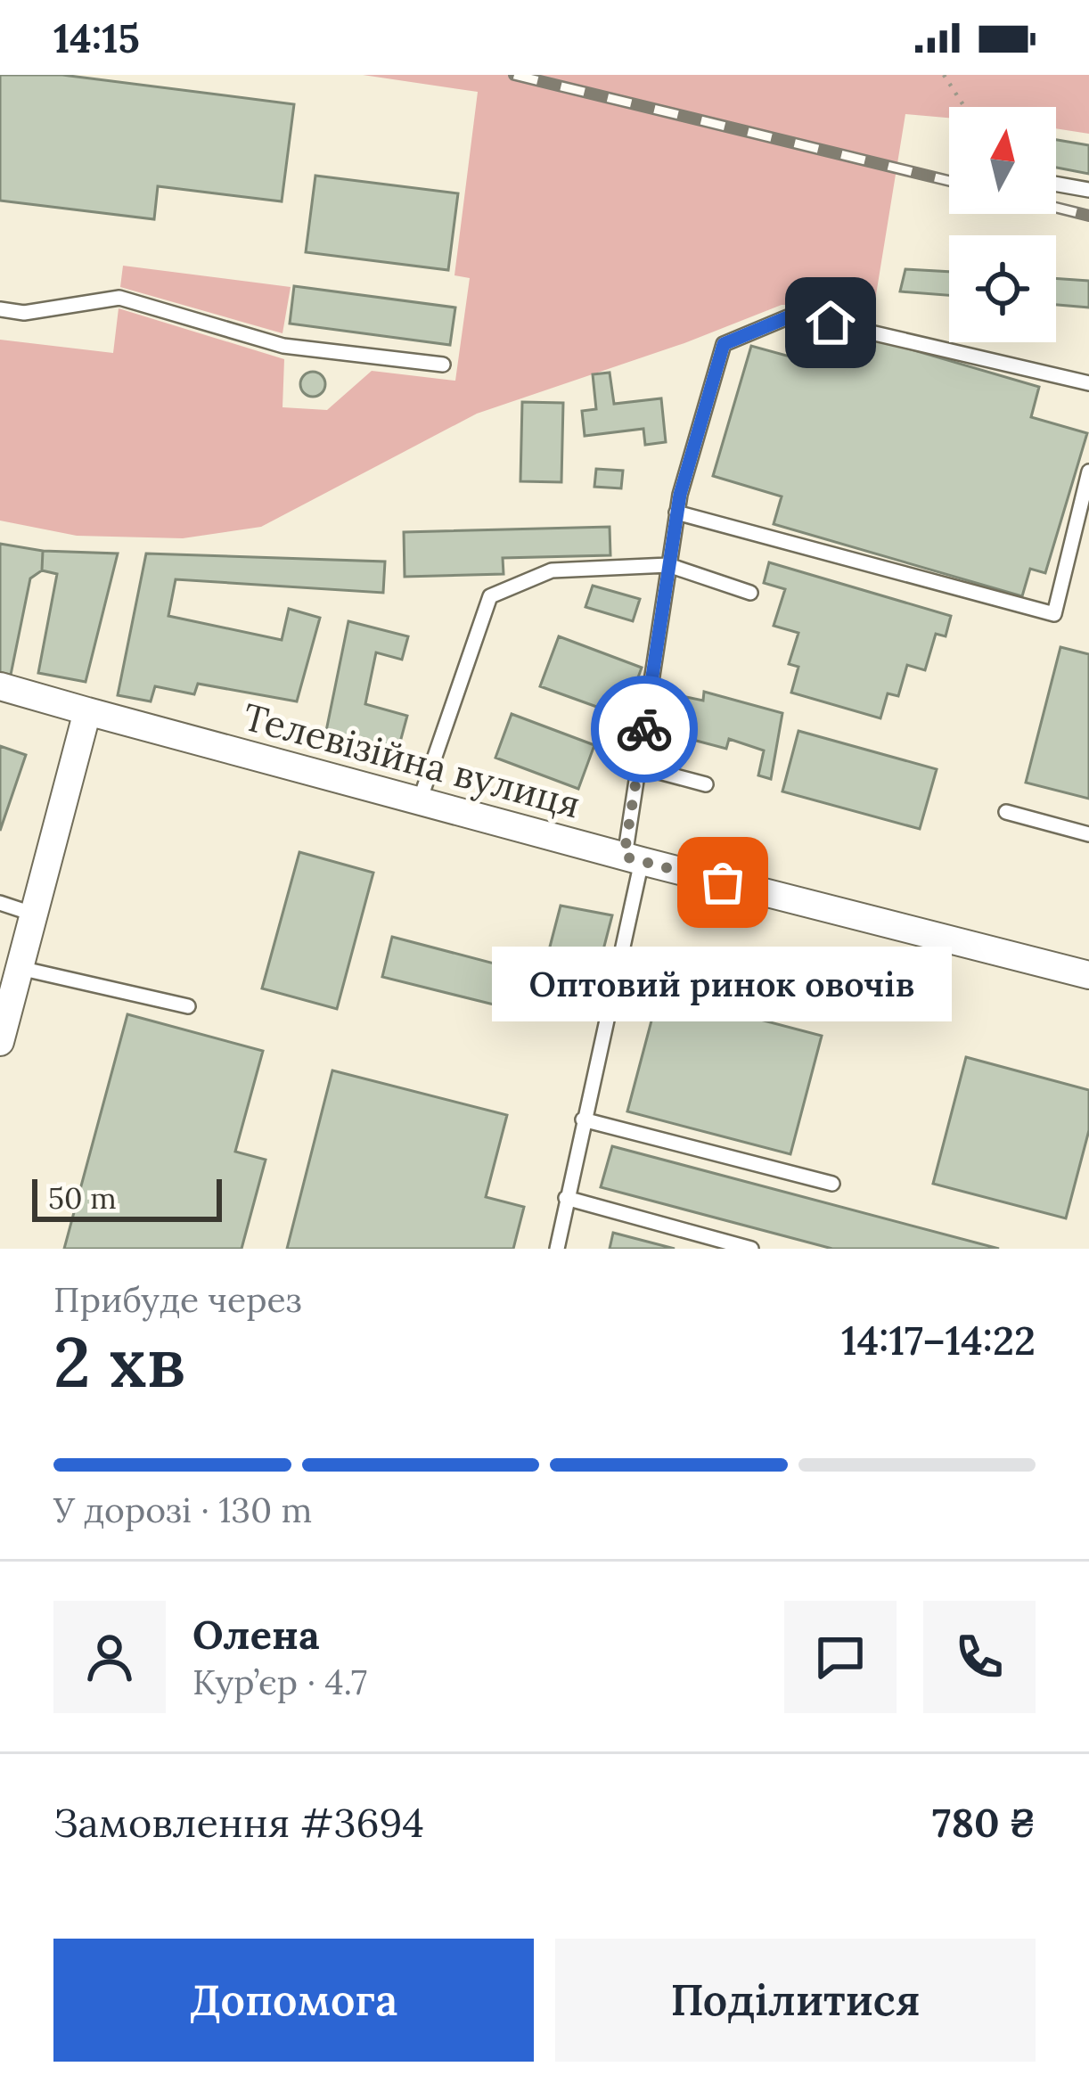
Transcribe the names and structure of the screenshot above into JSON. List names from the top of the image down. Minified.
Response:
{"streets":{"street":["Телевізійна вулиця"]},"places":["Оптовий ринок овочів"],"scale_bar":"50 m","north":"top","page":{"status":"14:15","bubble":"Оптовий ринок овочів","scale":"50 m","heading":["2 хв","Прибуде через","14:17–14:22"],"panel":["Олена","Кур’єр · 4.7","Замовлення #3694","780 ₴"],"bar":"У дорозі · 130 m","buttons":["Допомога","Поділитися"]}}
